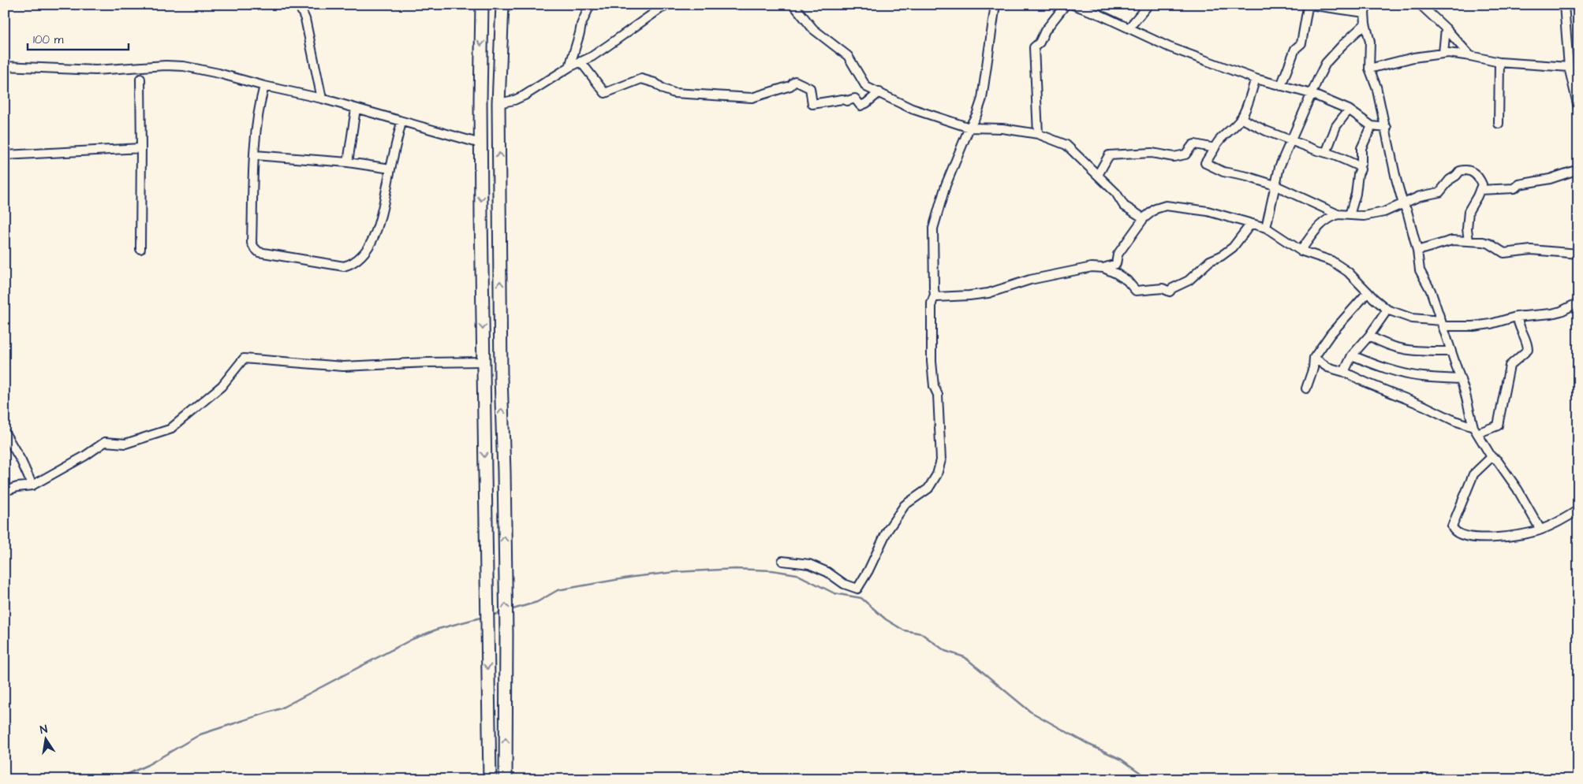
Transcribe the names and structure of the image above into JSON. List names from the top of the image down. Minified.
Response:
{"scale_bar":"100 m","north":"top"}
